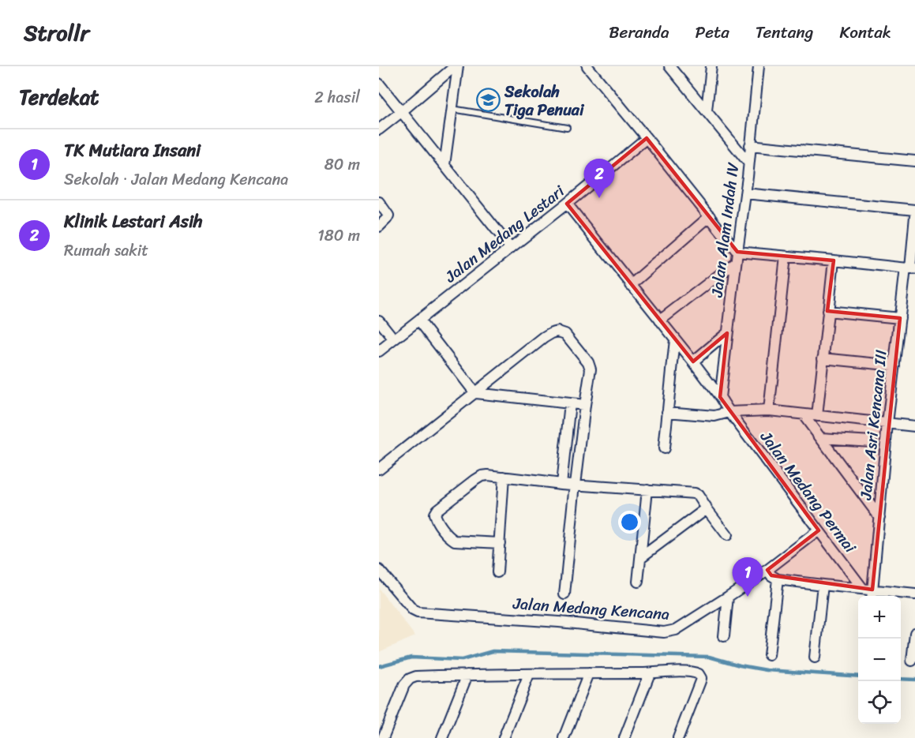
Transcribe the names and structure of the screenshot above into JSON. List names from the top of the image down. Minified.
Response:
{"streets":{"street":["Jalan Alam Indah IV","Jalan Medang Lestari","Jalan Asri Kencana III","Jalan Medang Permai","Jalan Medang Kencana"]},"crossings":[["Jalan Alam Indah IV","Jalan Medang Permai"],["Jalan Medang Lestari","Jalan Medang Permai"],["Jalan Asri Kencana III","Jalan Medang Permai"],["Jalan Medang Permai","Jalan Medang Kencana"]],"places":{"school or university":["Sekolah Tiga Penuai"]},"page":{"header":"Strollr","nav":["Beranda","Peta","Tentang","Kontak"],"heading":["Terdekat","2 hasil"],"list":[{"mark":"1","name":"TK Mutiara Insani","note":"Sekolah · Jalan Medang Kencana","value":"80 m"},{"mark":"2","name":"Klinik Lestari Asih","note":"Rumah sakit","value":"180 m"}],"pins":["2","1"],"map_buttons":["+","−"]}}
